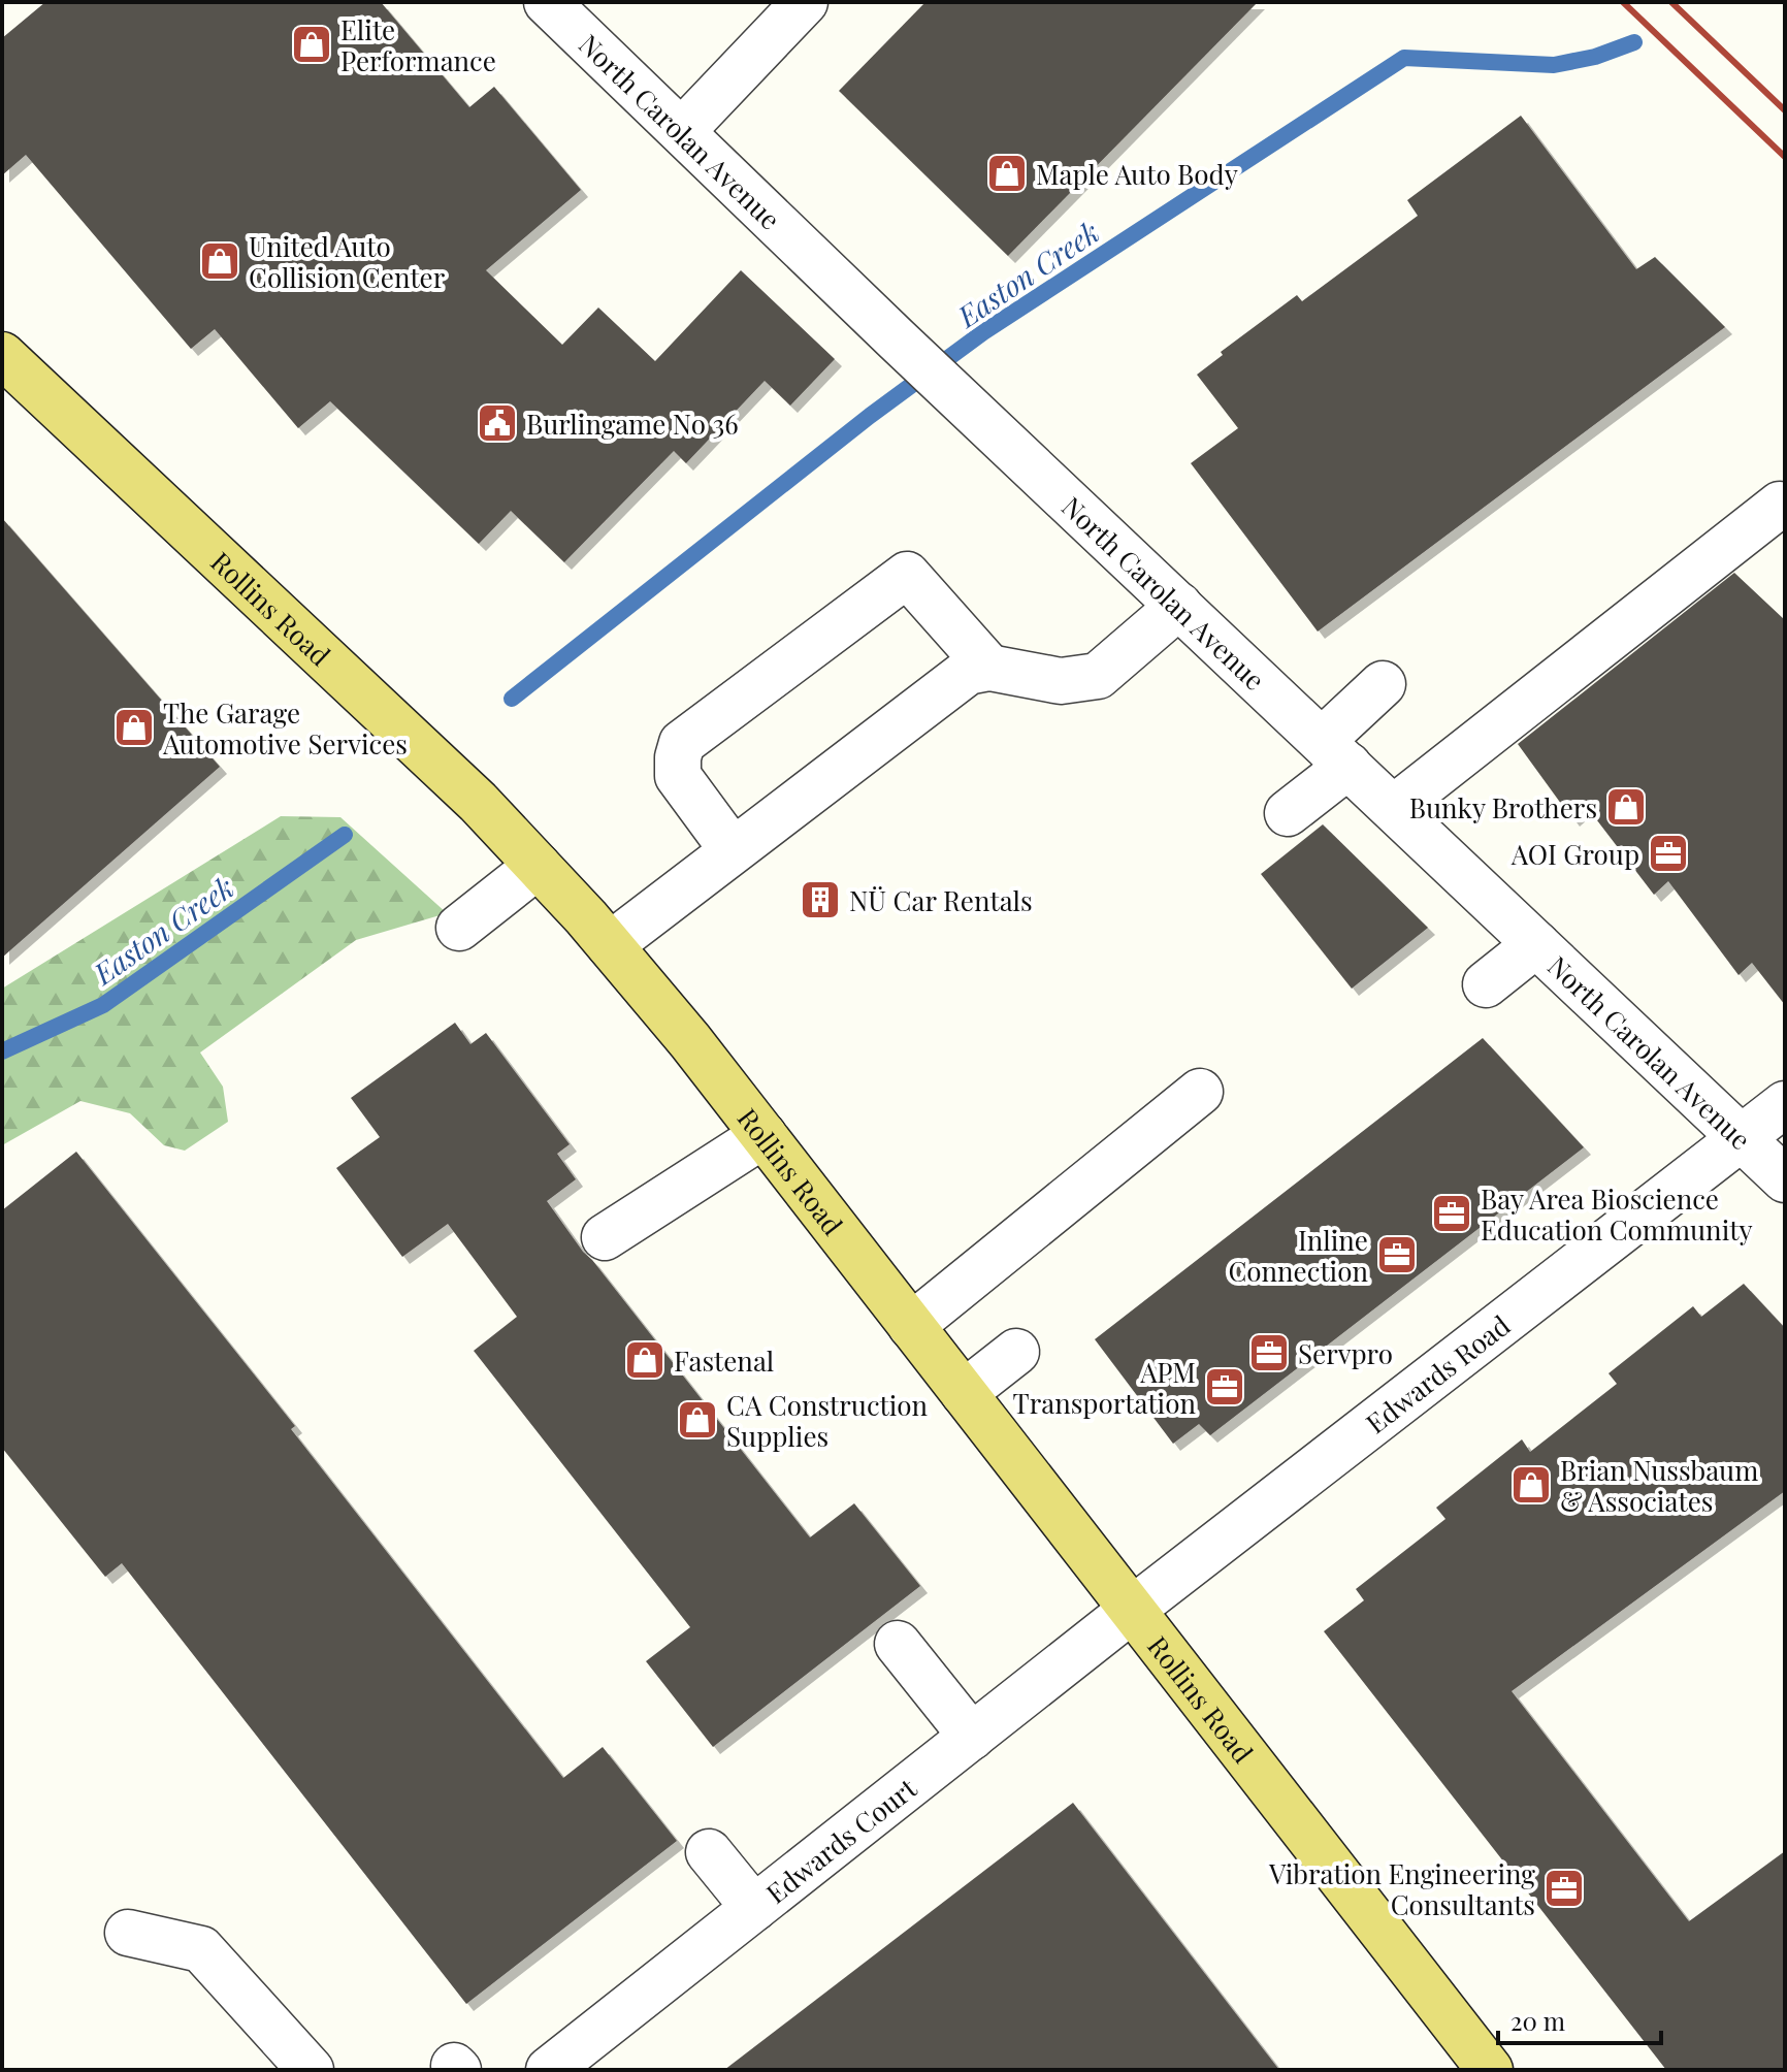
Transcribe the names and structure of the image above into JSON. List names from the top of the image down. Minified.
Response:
{"streets":{"main road":["Rollins Road"],"street":["North Carolan Avenue","Edwards Road","Edwards Court"]},"crossings":[["North Carolan Avenue","Edwards Road"],["Rollins Road","Edwards Road"],["Rollins Road","Edwards Court"],["Edwards Road","Edwards Court"]],"water":["Easton Creek"],"places":{"shop":["Elite Performance","Maple Auto Body","United Auto Collision Center","The Garage Automotive Services","Bunky Brothers","Fastenal","CA Construction Supplies","Brian Nussbaum & Associates"],"public building":["Burlingame No 36"],"office":["AOI Group","Bay Area Bioscience Education Community","Inline Connection","Servpro","APM Transportation","Vibration Engineering Consultants"],"building":["NÜ Car Rentals"]},"scale_bar":"20 m"}
